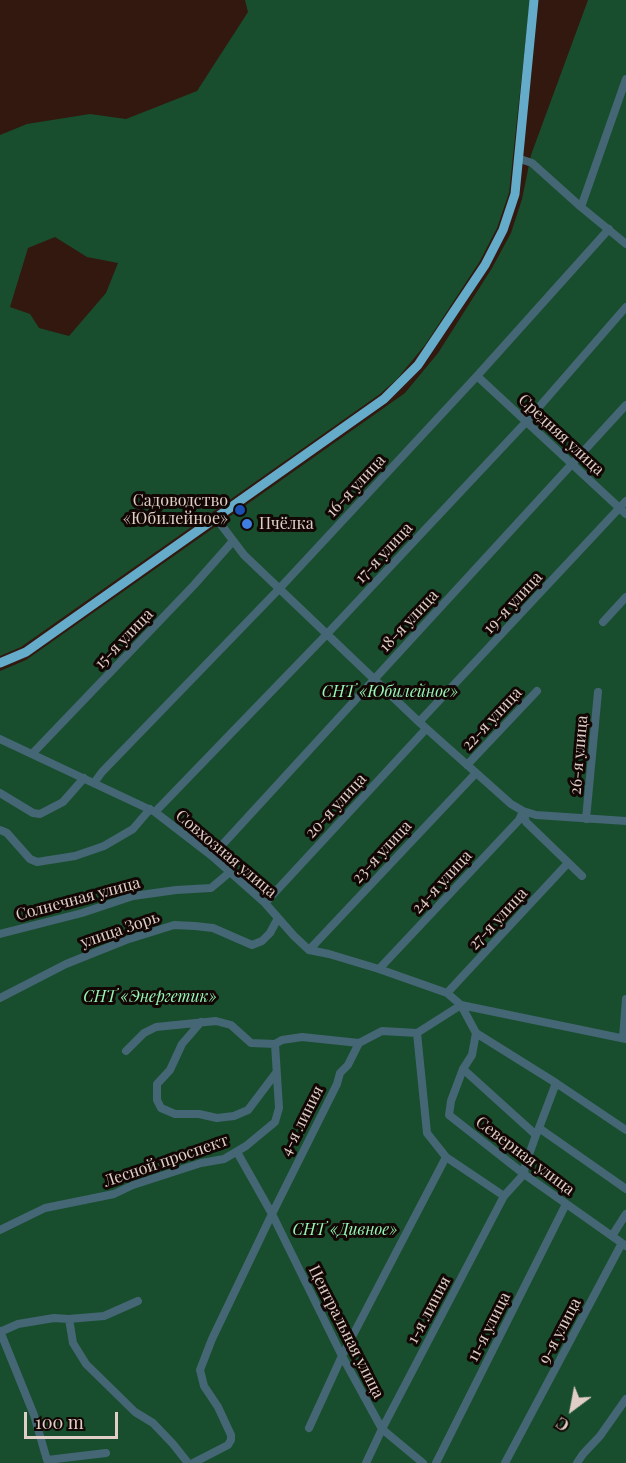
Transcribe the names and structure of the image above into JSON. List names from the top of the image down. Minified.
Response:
{"streets":{"street":["Средняя улица","16-я улица","17-я улица","19-я улица","18-я улица","15-я улица","22-я улица","26-я улица","20-я улица","23-я улица","Совхозная улица","24-я улица","Солнечная улица","27-я улица","улица Зорь","4-я линия","Северная улица","Лесной проспект","1-я линия","11-я улица","9-я улица","Центральная улица"]},"crossings":[["Средняя улица","16-я улица"],["Средняя улица","17-я улица"],["Средняя улица","19-я улица"],["Средняя улица","18-я улица"],["16-я улица","Совхозная улица"],["17-я улица","Совхозная улица"],["18-я улица","Совхозная улица"],["15-я улица","Совхозная улица"],["20-я улица","Совхозная улица"],["23-я улица","Совхозная улица"],["Совхозная улица","Солнечная улица"],["Совхозная улица","улица Зорь"],["4-я линия","Центральная улица"],["Северная улица","1-я линия"],["Северная улица","11-я улица"],["Северная улица","9-я улица"],["Лесной проспект","Центральная улица"],["1-я линия","Центральная улица"]],"parks":["СНТ «Юбилейное»","СНТ «Энергетик»","СНТ «Дивное»"],"places":["Садоводство «Юбилейное»","Пчёлка"],"scale_bar":"100 m","north":"bottom left"}
